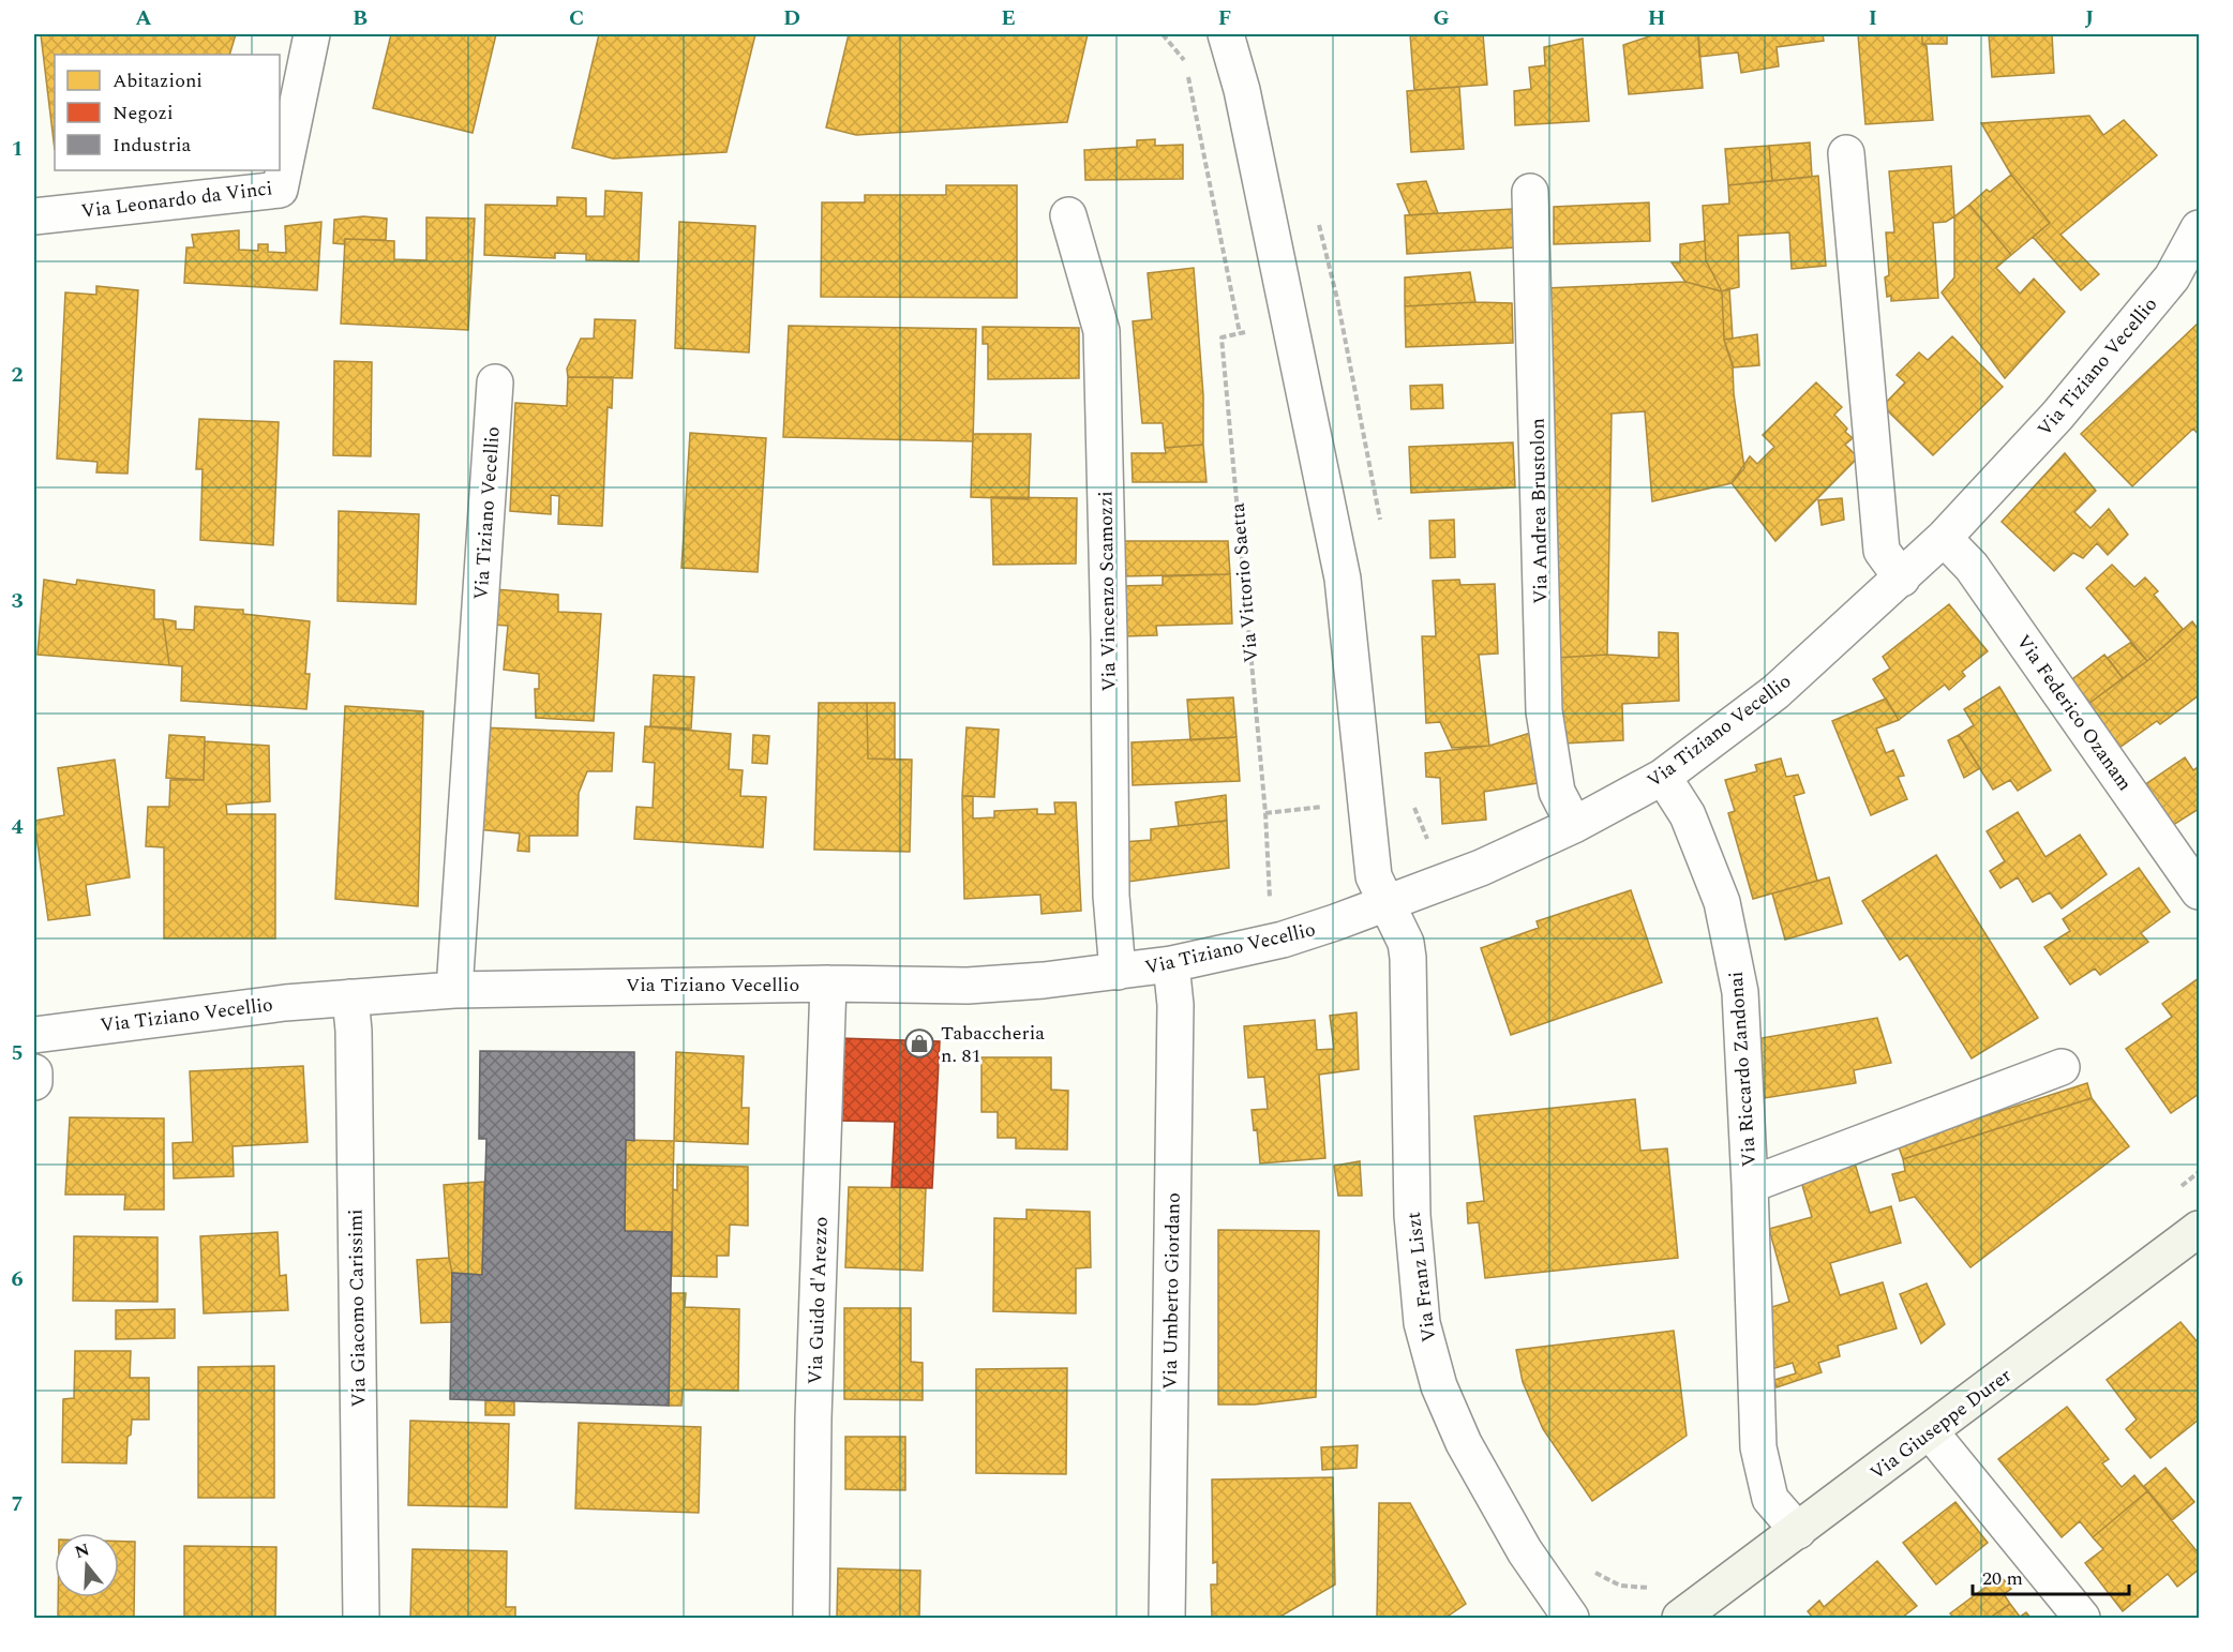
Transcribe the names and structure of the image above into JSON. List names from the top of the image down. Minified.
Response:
{"streets":{"street":["Via Leonardo da Vinci","Via Tiziano Vecellio","Via Andrea Brustolon","Via Vincenzo Scamozzi","Via Federico Ozanam","Via Riccardo Zandonai","Via Franz Liszt","Via Umberto Giordano","Via Guido d'Arezzo","Via Giacomo Carissimi","Via Giuseppe Durer"],"path":["Via Vittorio Saetta"]},"crossings":[["Via Tiziano Vecellio","Via Andrea Brustolon"],["Via Tiziano Vecellio","Via Vincenzo Scamozzi"],["Via Tiziano Vecellio","Via Federico Ozanam"],["Via Tiziano Vecellio","Via Riccardo Zandonai"],["Via Tiziano Vecellio","Via Franz Liszt"],["Via Tiziano Vecellio","Via Umberto Giordano"],["Via Tiziano Vecellio","Via Guido d'Arezzo"],["Via Tiziano Vecellio","Via Giacomo Carissimi"],["Via Riccardo Zandonai","Via Giuseppe Durer"]],"places":{"shop":["Tabaccheria n. 81"]},"legend":["Abitazioni","Negozi","Industria"],"scale_bar":"20 m","north":"top","grid":{"columns":["A","B","C","D","E","F","G","H","I","J"],"rows":["1","2","3","4","5","6","7"]}}
